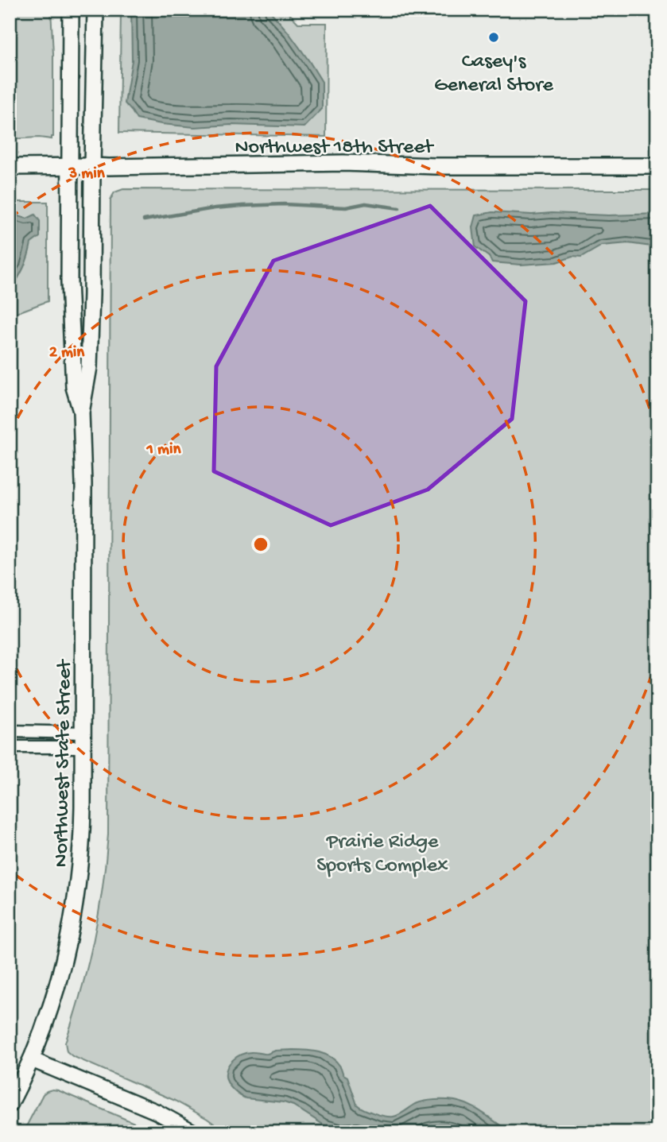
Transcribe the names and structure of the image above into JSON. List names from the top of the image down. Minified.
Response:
{"streets":{"main road":["Northwest 18th Street","Northwest State Street"]},"crossings":[["Northwest 18th Street","Northwest State Street"]],"parks":["Prairie Ridge Sports Complex"],"places":["Casey's General Store"],"rings":["3 min","2 min","1 min"]}
